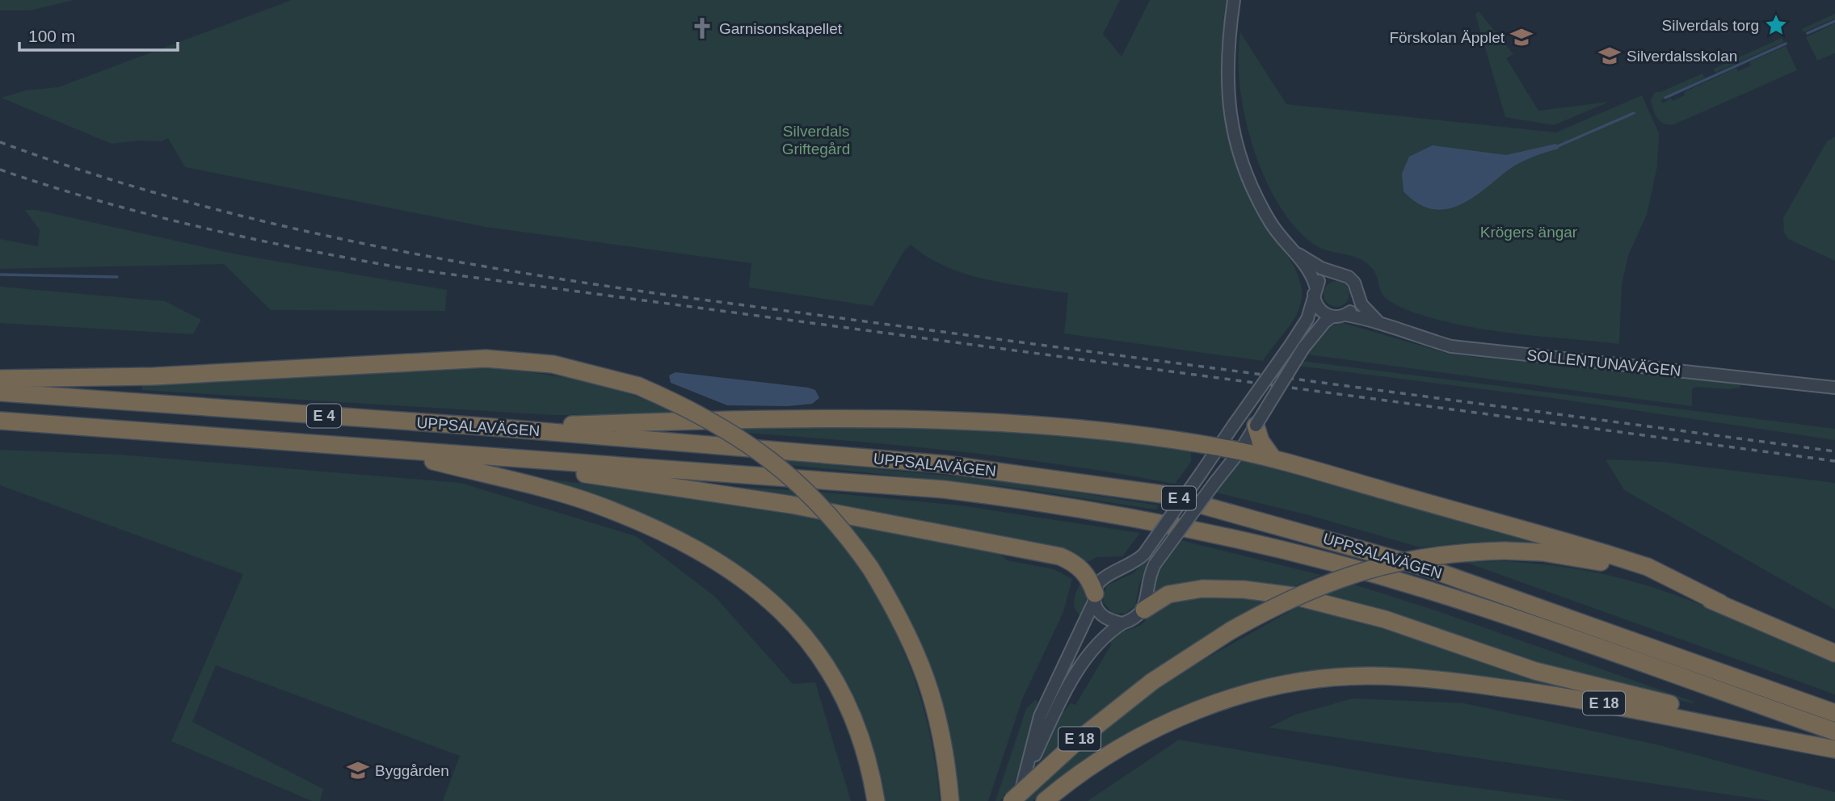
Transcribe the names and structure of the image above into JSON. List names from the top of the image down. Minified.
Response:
{"streets":{"highway":["E 4","UPPSALAVÄGEN","E 18"],"street":["SOLLENTUNAVÄGEN"]},"parks":["Silverdals Griftegård","Krögers ängar"],"places":{"place":["Silverdals torg"],"church":["Garnisonskapellet"],"school or university":["Förskolan Äpplet","Silverdalsskolan","Byggården"]},"scale_bar":"100 m"}
